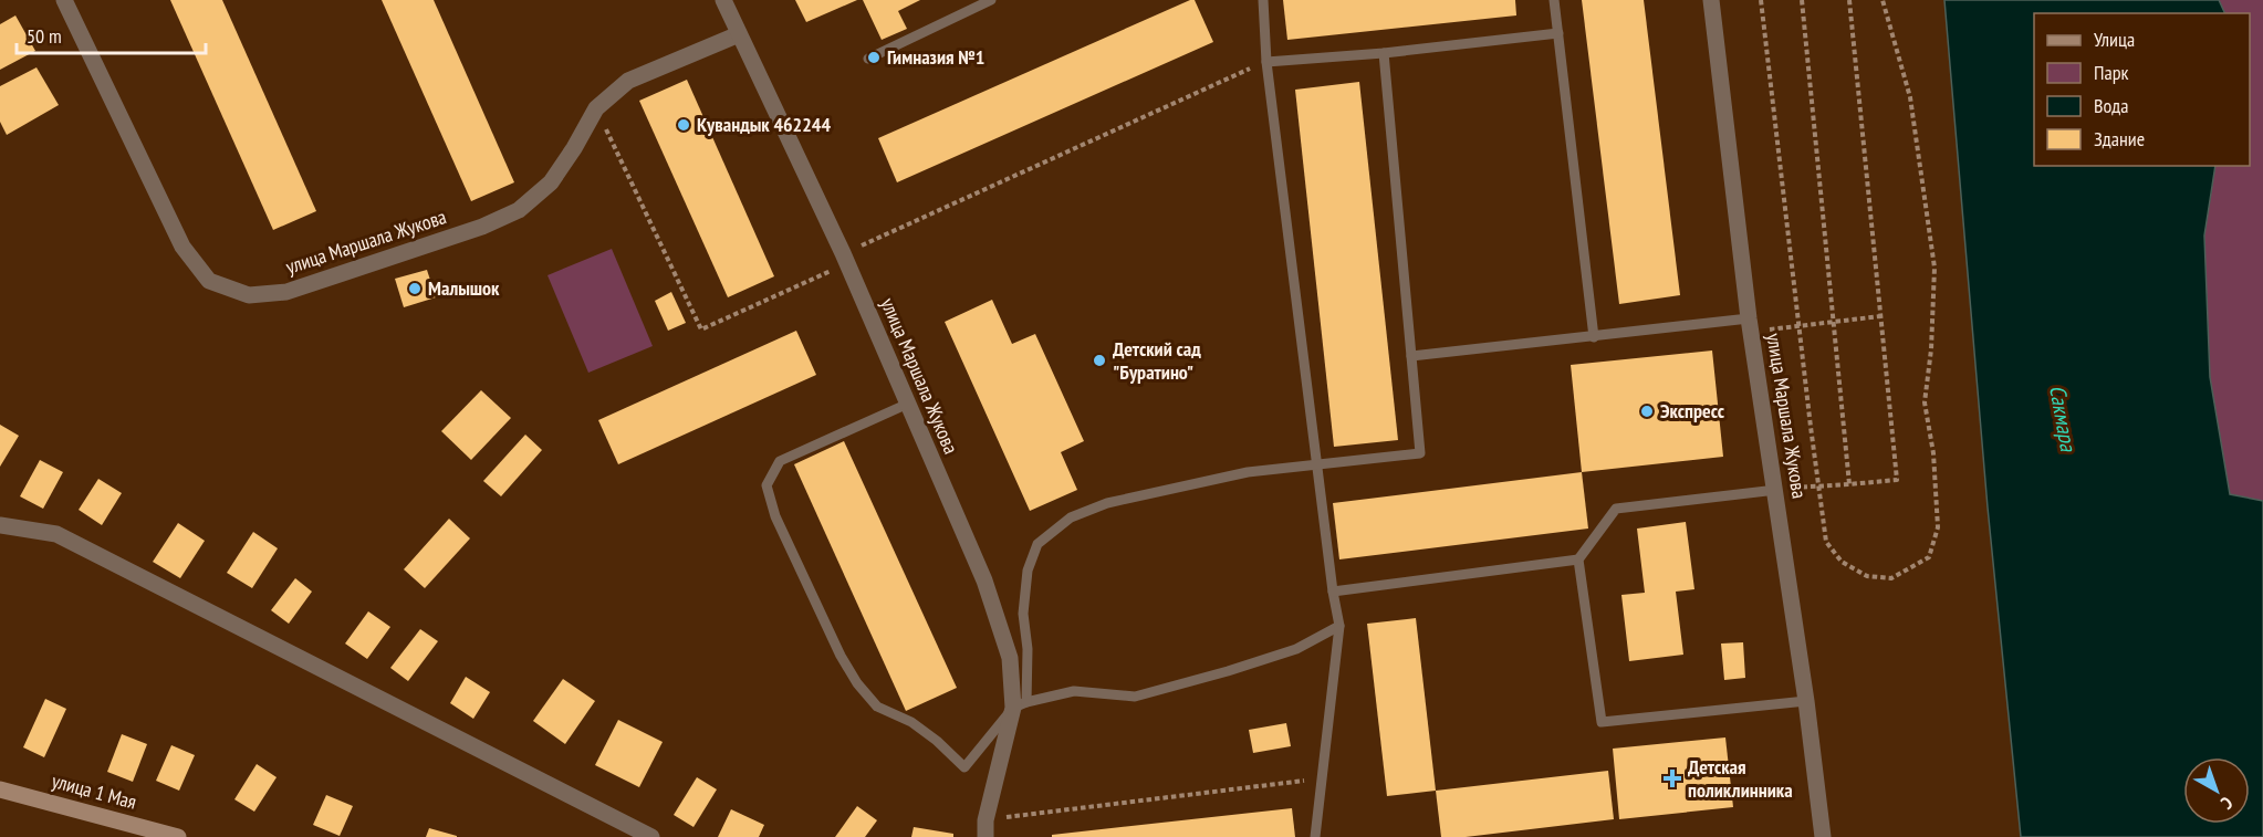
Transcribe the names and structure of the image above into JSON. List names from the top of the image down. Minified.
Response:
{"streets":{"main road":["улица 1 Мая"],"street":["улица Маршала Жукова"]},"water":["Сакмара"],"places":{"other":["Гимназия №1","Кувандык 462244","Малышок","Детский сад \"Буратино\"","Экспресс"],"health":["Детская поликлинника"]},"legend":["Улица","Парк","Вода","Здание"],"scale_bar":"50 m","north":"bottom right"}
